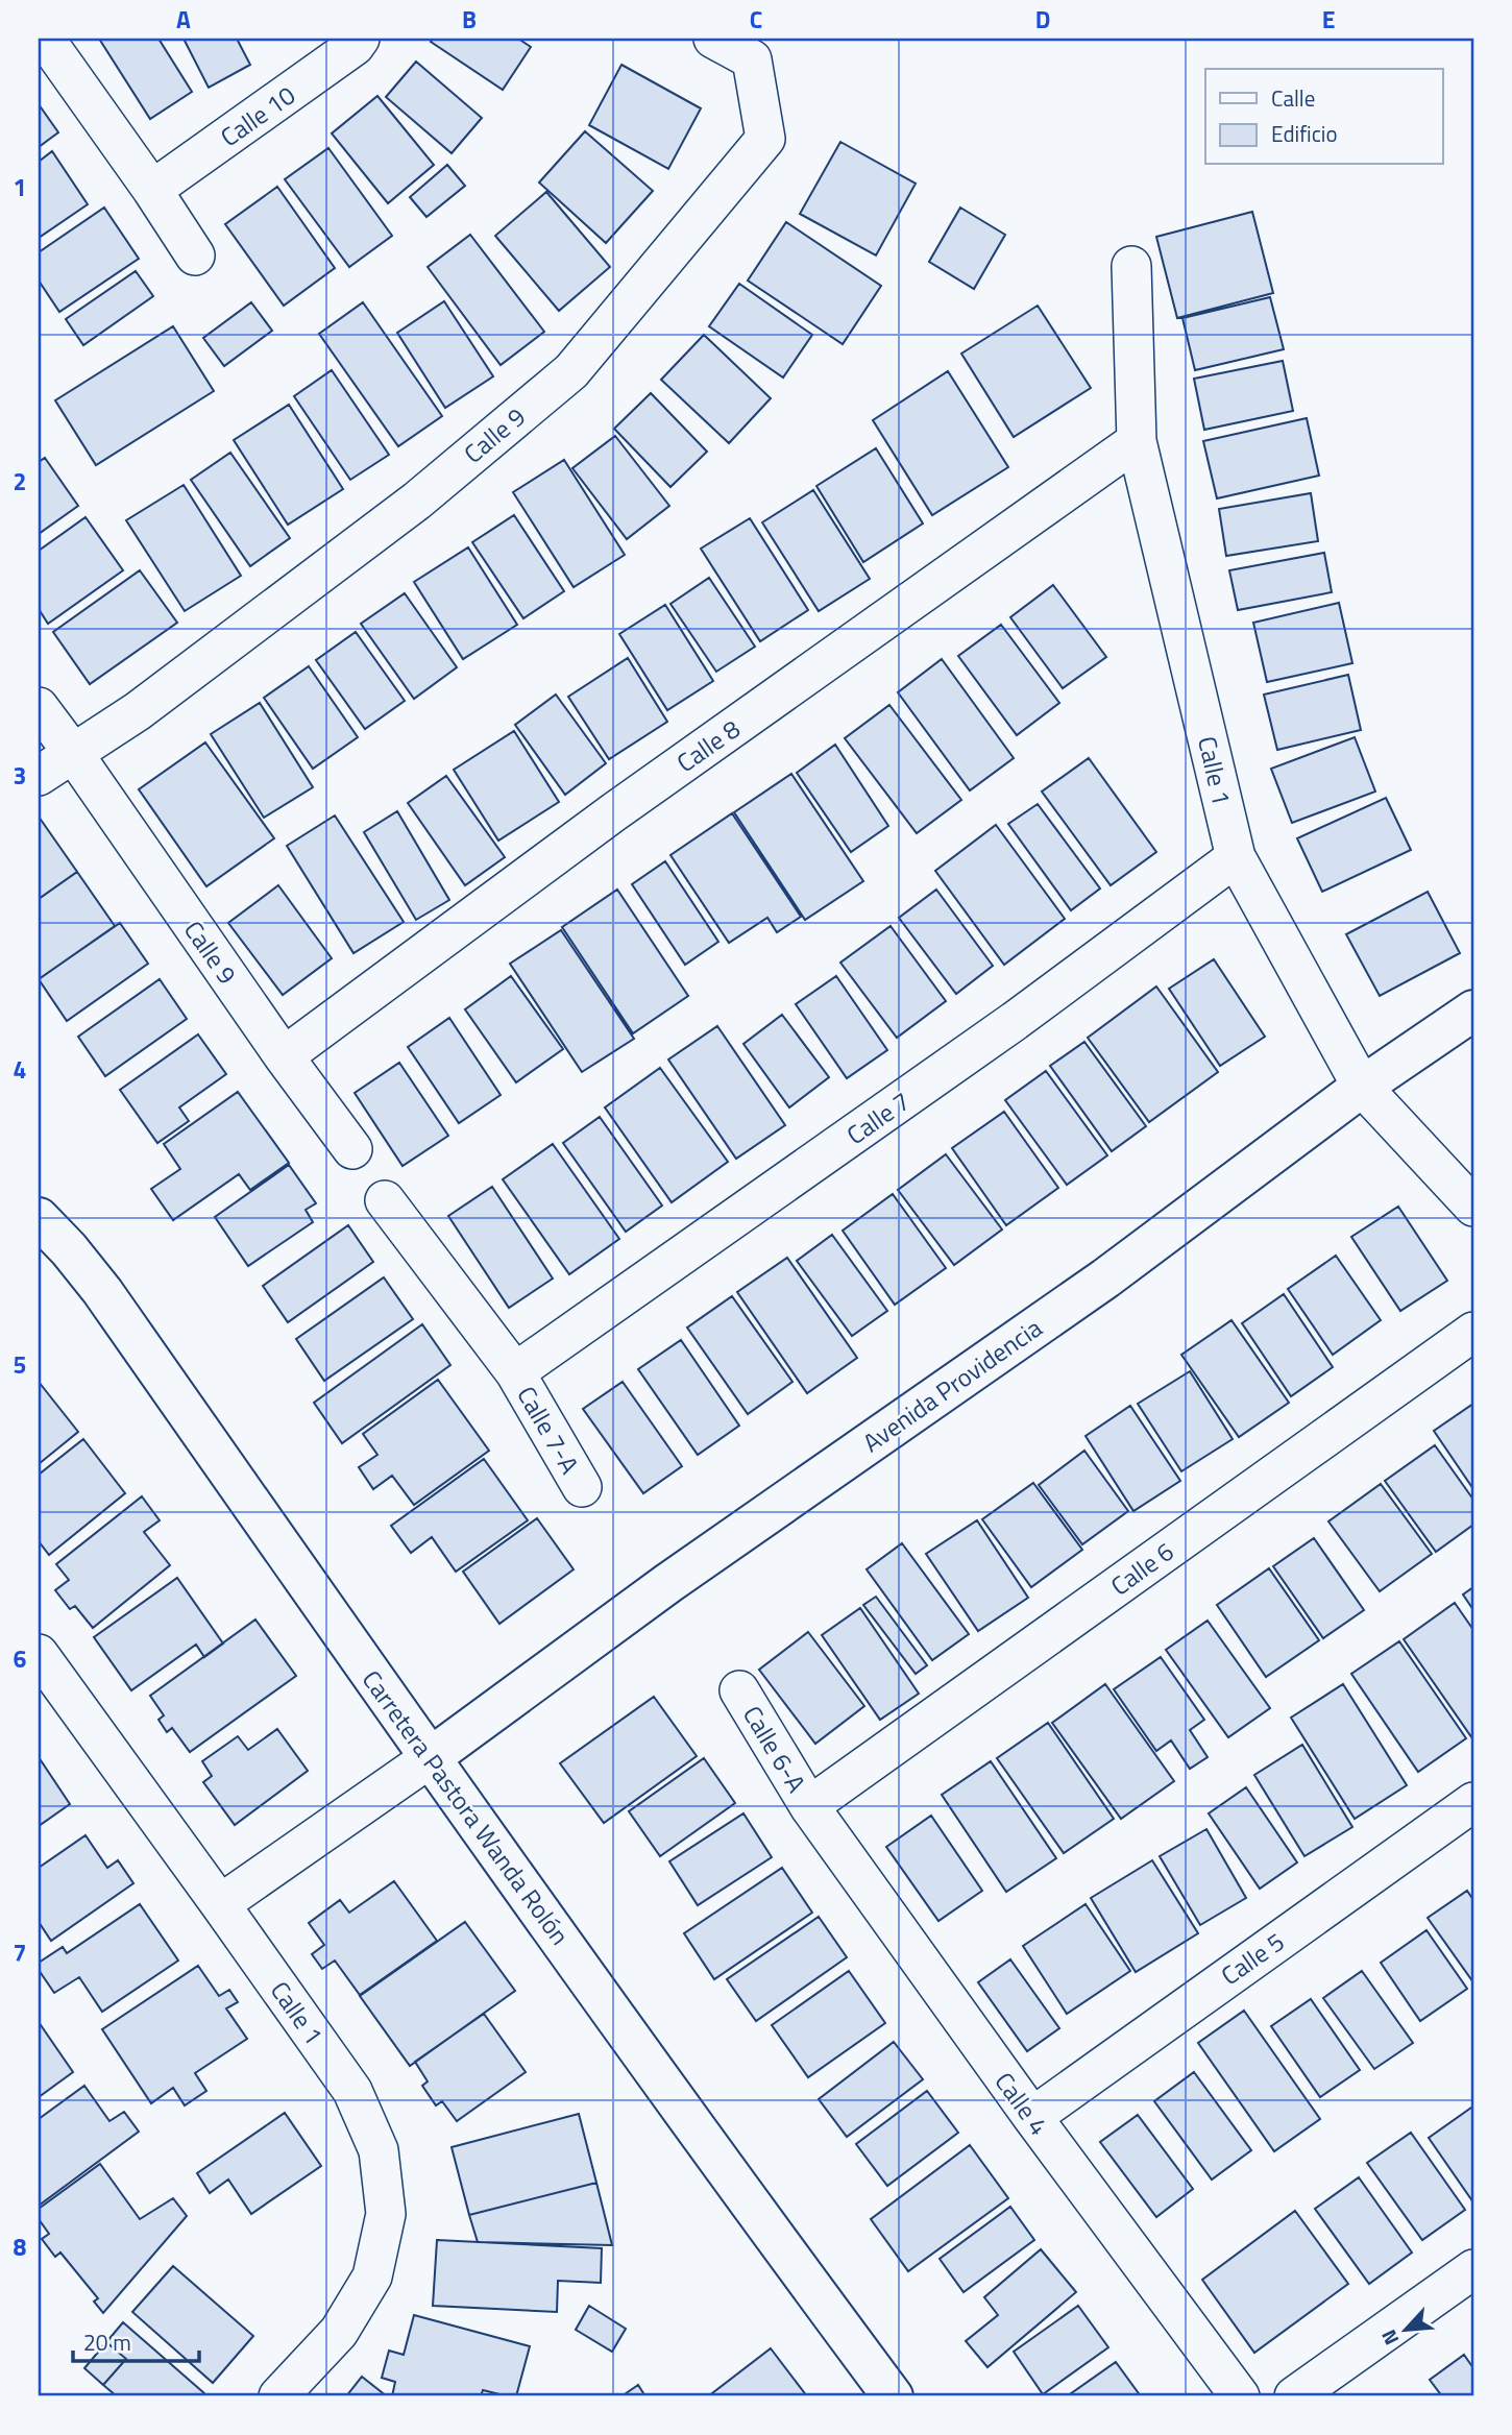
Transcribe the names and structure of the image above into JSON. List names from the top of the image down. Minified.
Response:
{"streets":{"street":["Calle 10","Calle 9","Calle 8","Calle 1","Calle 7","Avenida Providencia","Calle 7-A","Calle 6","Calle 6-A","Carretera Pastora Wanda Rolón","Calle 5","Calle 4"]},"crossings":[["Calle 9","Calle 8"],["Calle 8","Calle 1"],["Calle 1","Calle 7"],["Calle 1","Avenida Providencia"],["Calle 7","Calle 7-A"],["Avenida Providencia","Carretera Pastora Wanda Rolón"],["Calle 6","Calle 6-A"],["Calle 6","Calle 4"],["Calle 6-A","Calle 4"],["Calle 5","Calle 4"]],"legend":["Calle","Edificio"],"scale_bar":"20 m","north":"bottom left","grid":{"columns":["A","B","C","D","E"],"rows":["1","2","3","4","5","6","7","8"]}}
